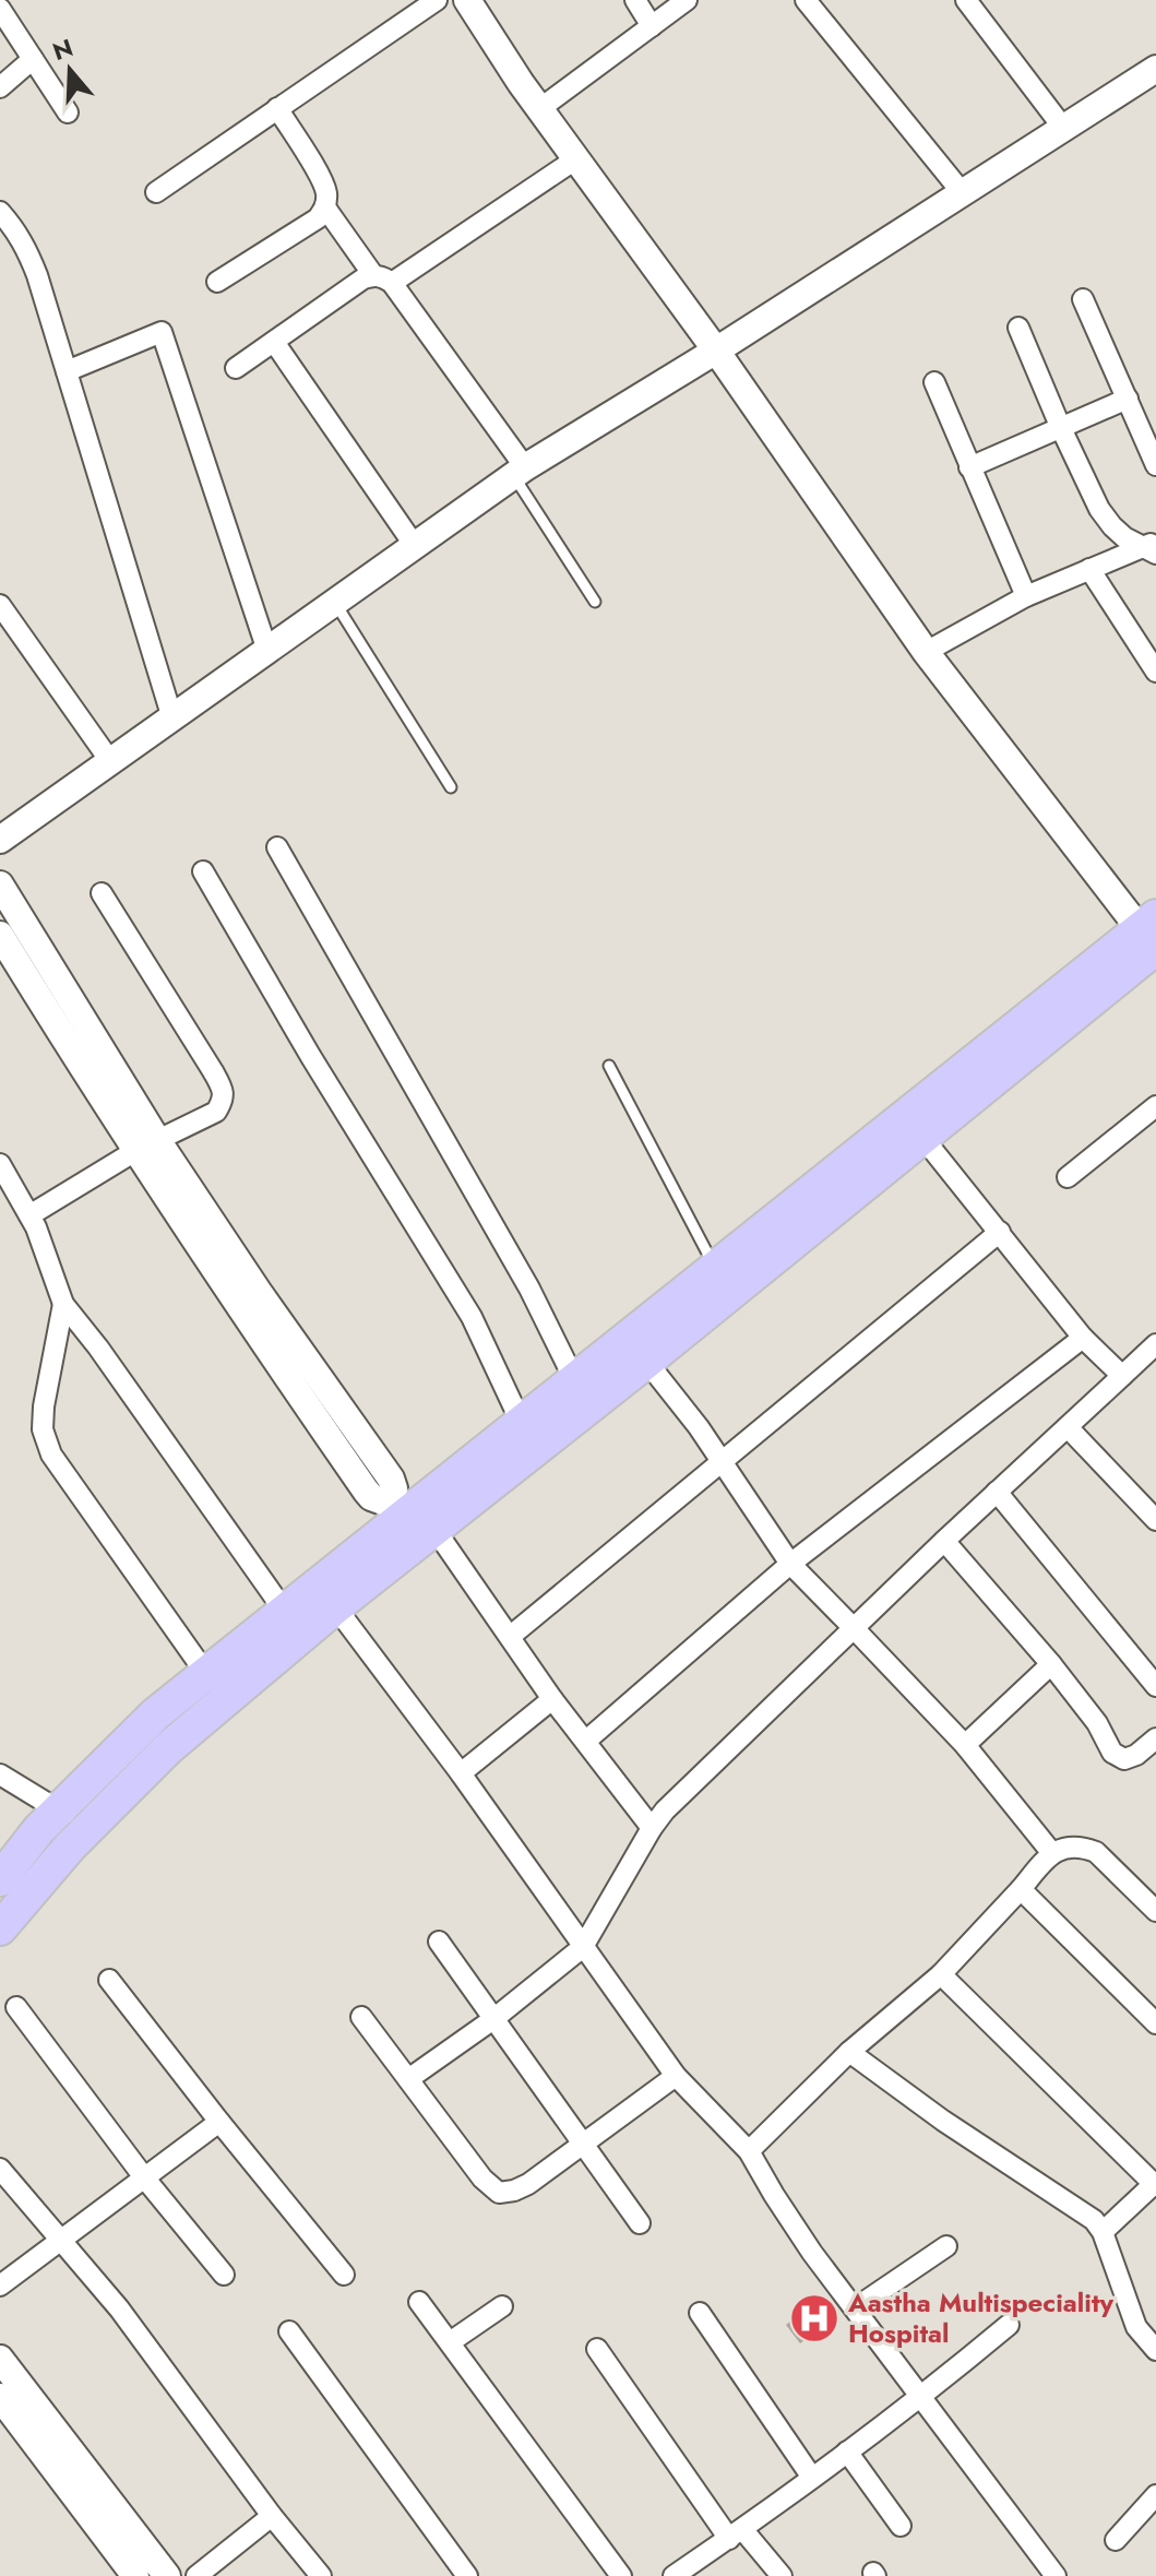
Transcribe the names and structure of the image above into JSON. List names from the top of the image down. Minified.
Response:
{"places":{"hospital":["Aastha Multispeciality Hospital"]},"north":"top"}
